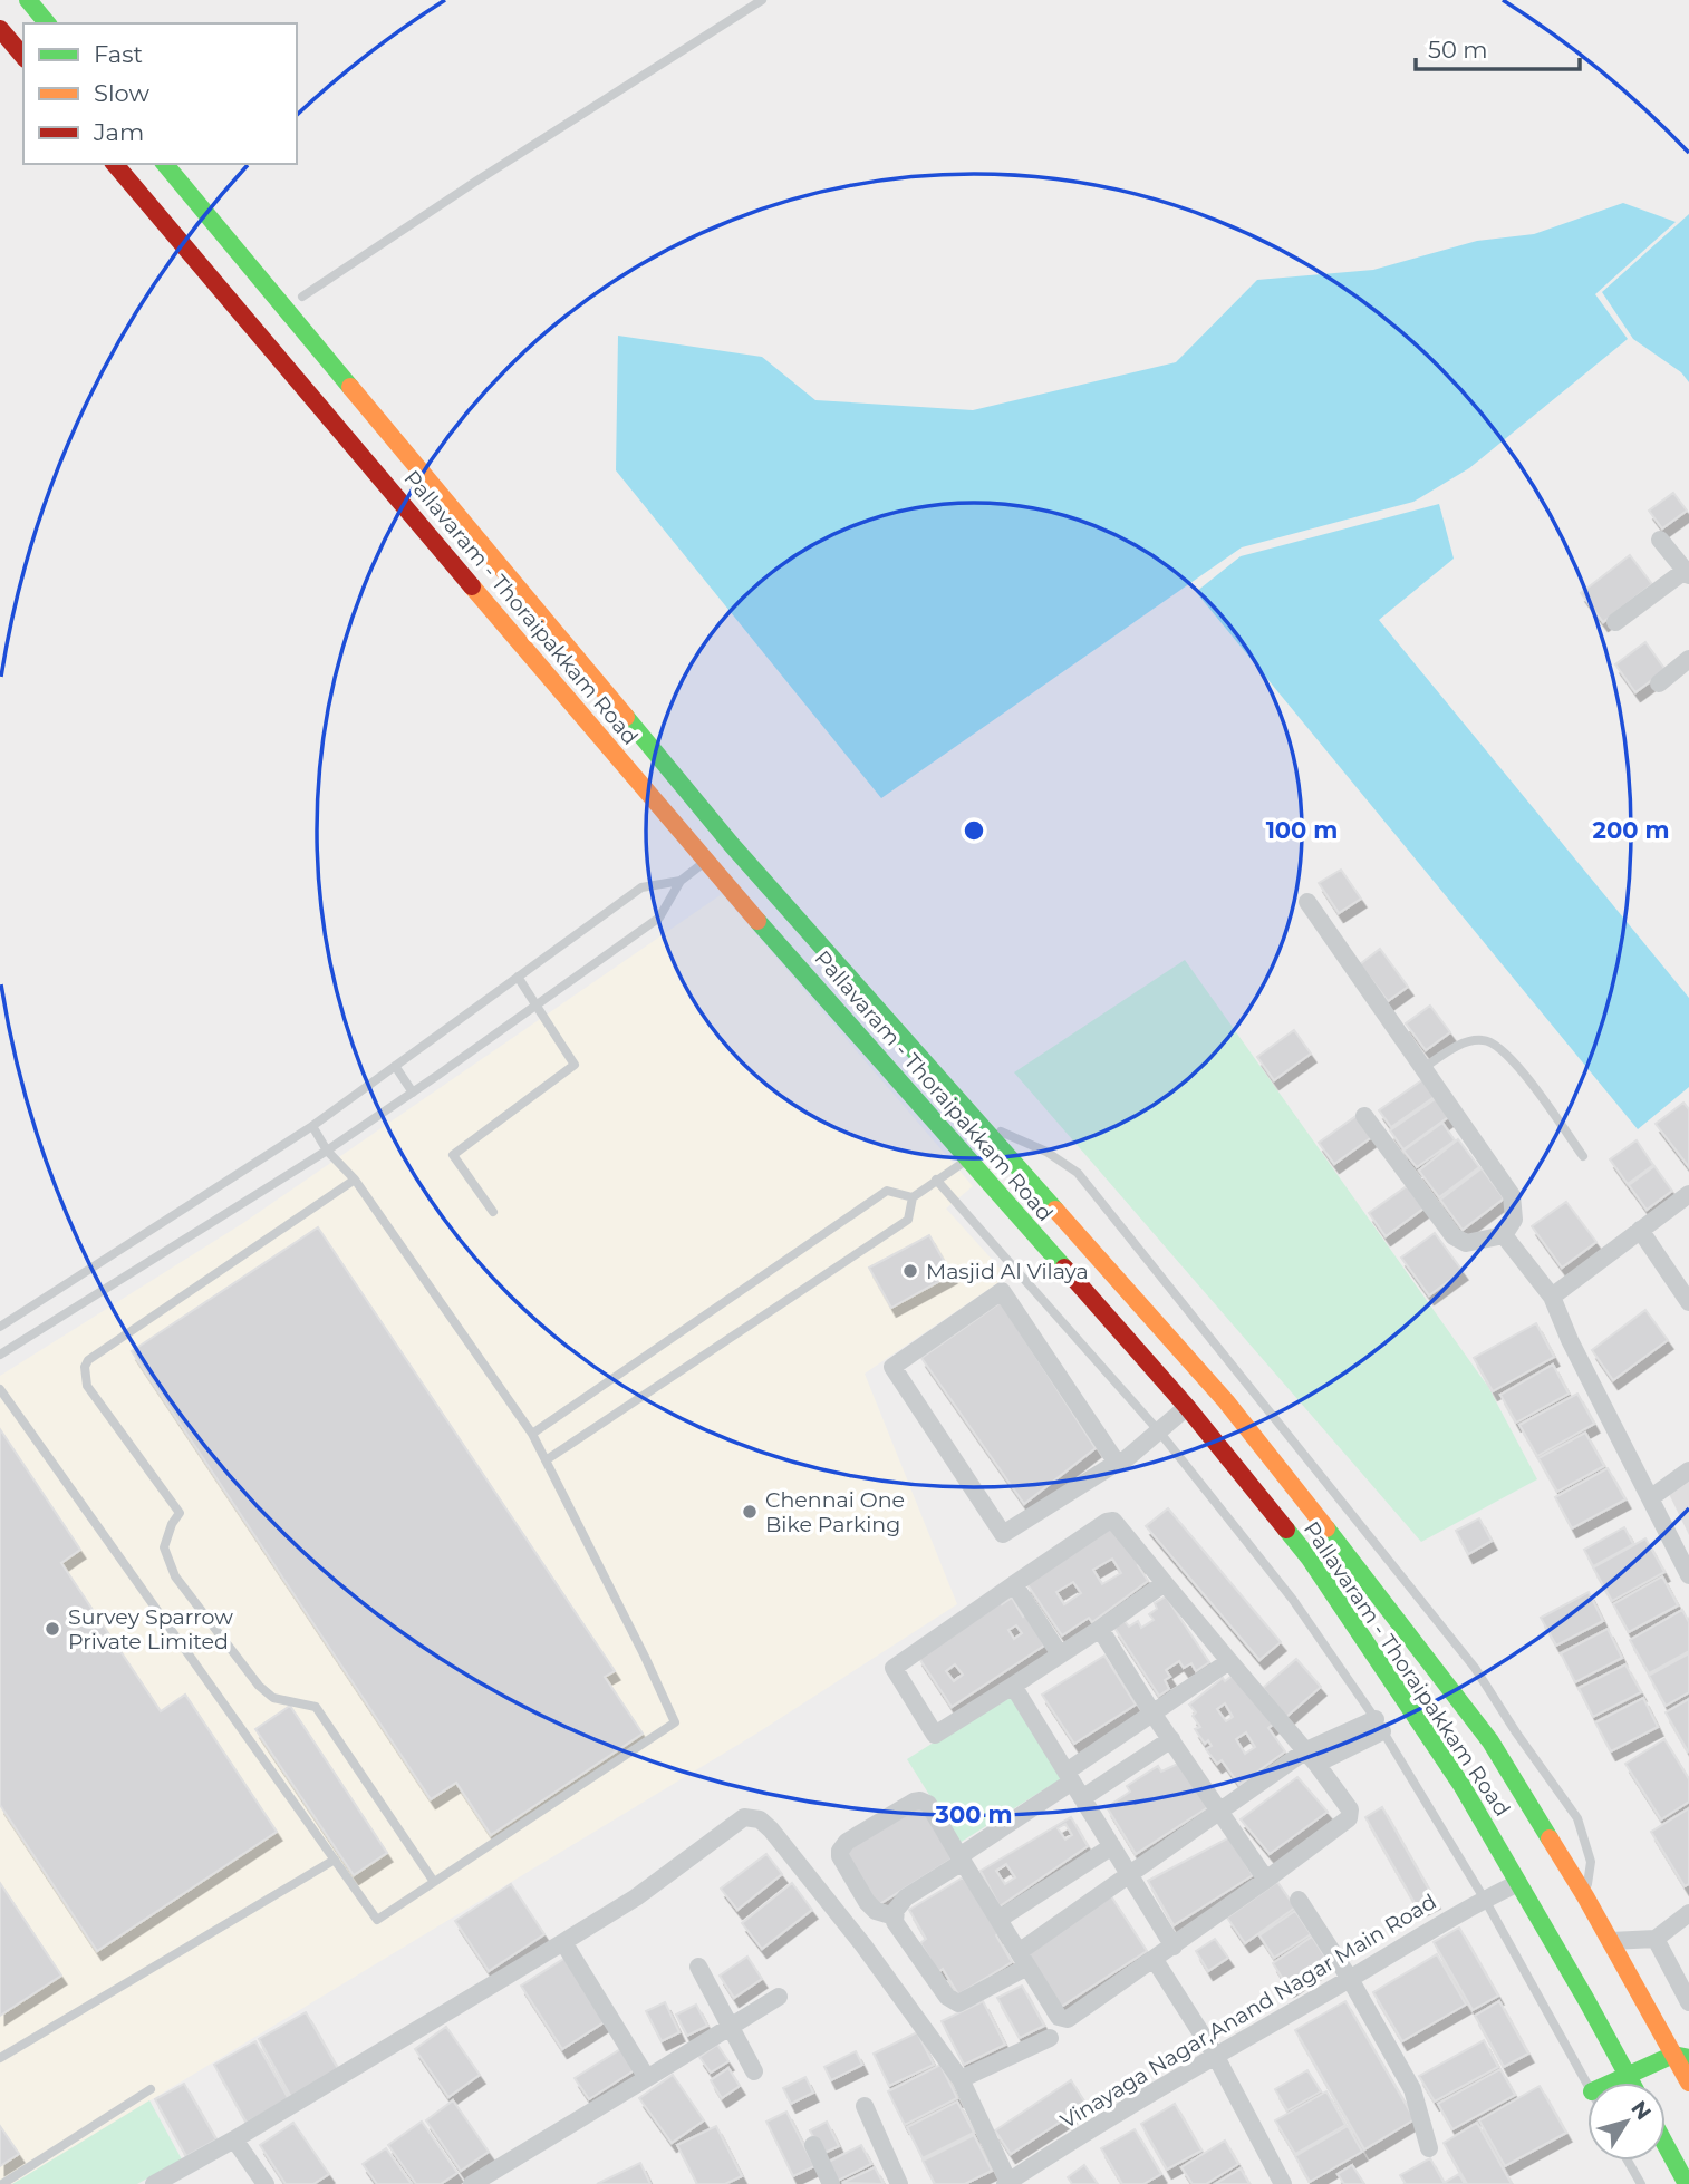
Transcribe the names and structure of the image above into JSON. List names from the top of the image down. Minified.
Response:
{"streets":{"main road":["Pallavaram - Thoraipakkam Road"],"street":["Vinayaga Nagar,Anand Nagar Main Road"]},"crossings":[["Pallavaram - Thoraipakkam Road","Vinayaga Nagar,Anand Nagar Main Road"]],"places":["Masjid Al Vilaya","Chennai One Bike Parking","Survey Sparrow Private Limited"],"legend":["Fast","Slow","Jam"],"scale_bar":"50 m","north":"top right","rings":["100 m","200 m","300 m"]}
